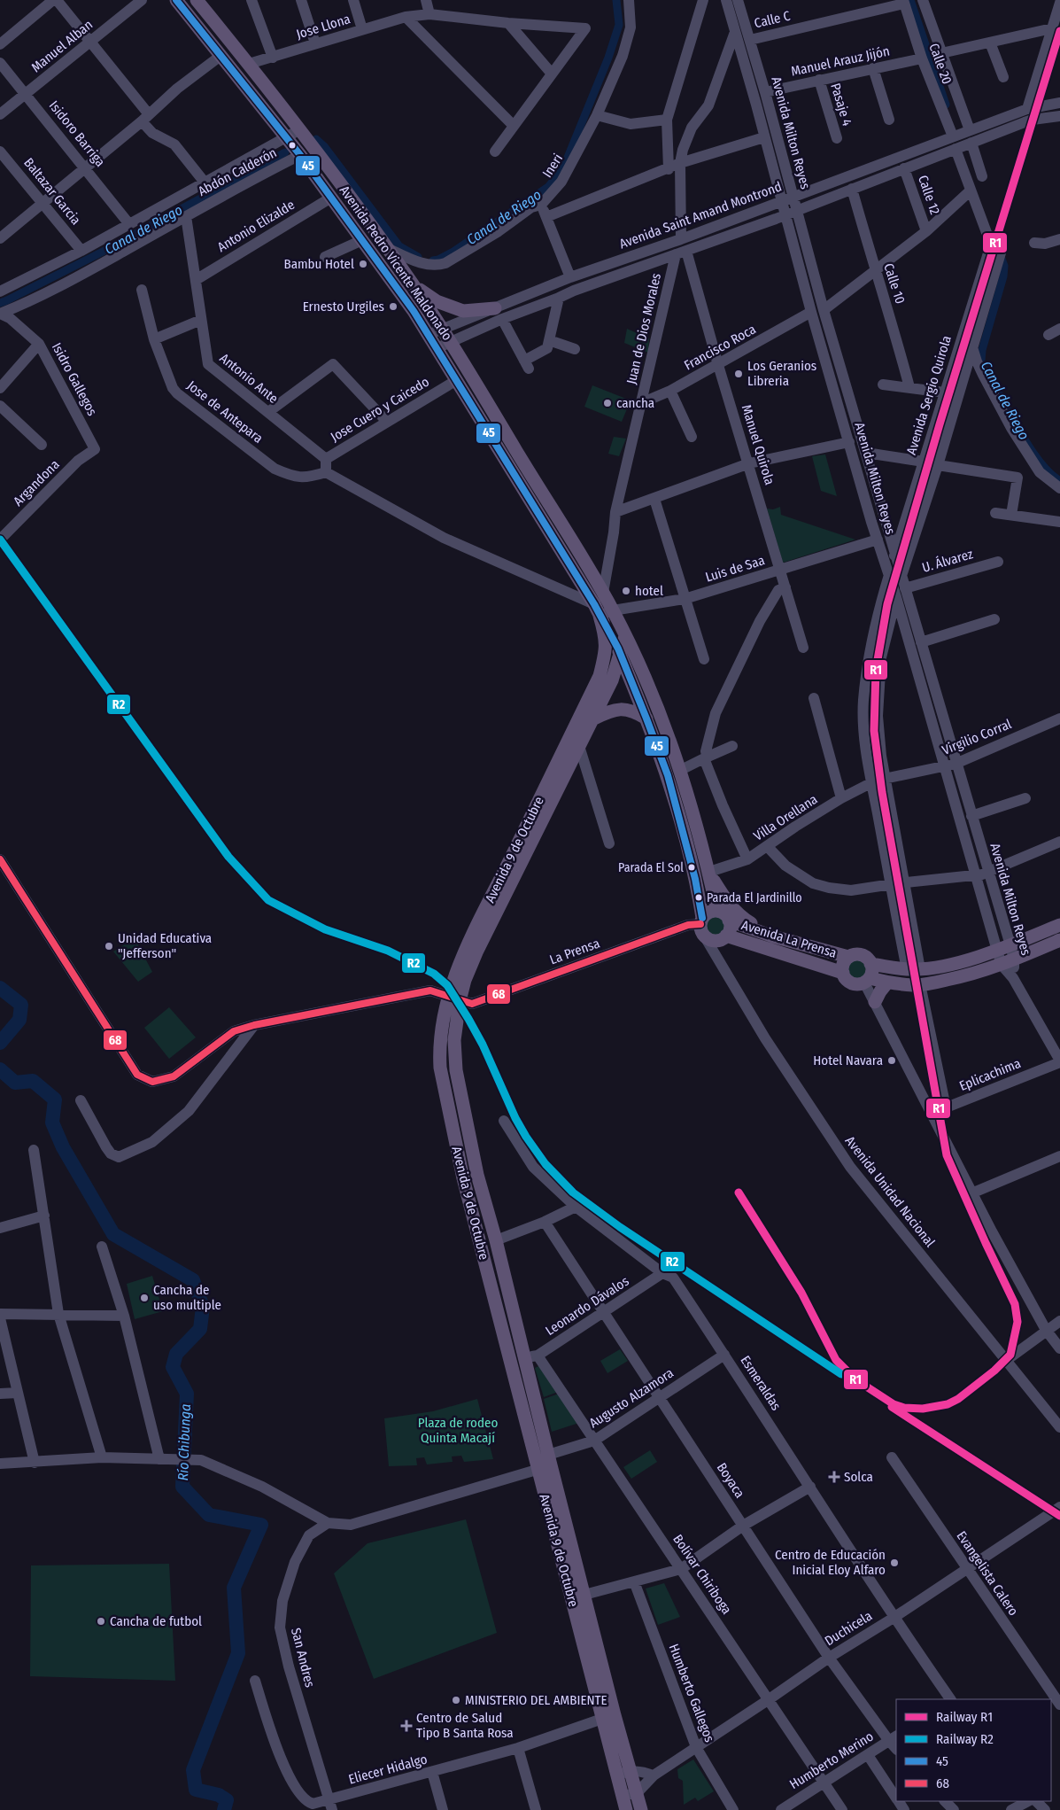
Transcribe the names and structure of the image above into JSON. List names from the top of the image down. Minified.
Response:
{"streets":{"main road":["Avenida Pedro Vicente Maldonado","Avenida 9 de Octubre","Avenida La Prensa"],"street":["Calle C","Jose Llona","Manuel Alban","Manuel Arauz Jijón","Calle 20","Pasaje 4","Avenida Milton Reyes","Isidoro Barriga","Ineri","Abdón Calderón","Baltazar Garcia","Calle 12","Avenida Saint Amand Montrond","Antonio Elizalde","Calle 10","Juan de Dios Morales","Francisco Roca","Antonio Ante","Isidro Gallegos","Avenida Sergio Quirola","Jose Cuero y Caicedo","Jose de Antepara","Manuel Quirola","Argandona","U. Álvarez","Luis de Saa","Virgilio Corral","Villa Orellana","La Prensa","Eplicachima","Avenida Unidad Nacional","Leonardo Dávalos","Esmeraldas","Augusto Alzamora","Boyaca","Evangelista Calero","Bolívar Chiriboga","Duchicela","San Andres","Humberto Gallegos","Humberto Merino","Eliecer Hidalgo"]},"crossings":[["Calle C","Calle 20"],["Calle C","Avenida Milton Reyes"],["Jose Llona","Avenida Pedro Vicente Maldonado"],["Manuel Alban","Isidoro Barriga"],["Manuel Arauz Jijón","Calle 20"],["Manuel Arauz Jijón","Pasaje 4"],["Manuel Arauz Jijón","Avenida Milton Reyes"],["Calle 20","Avenida Saint Amand Montrond"],["Avenida Milton Reyes","Avenida Saint Amand Montrond"],["Avenida Milton Reyes","Francisco Roca"],["Avenida Milton Reyes","Avenida Sergio Quirola"],["Avenida Milton Reyes","U. Álvarez"],["Avenida Milton Reyes","Luis de Saa"],["Avenida Milton Reyes","Virgilio Corral"],["Avenida Milton Reyes","Eplicachima"],["Ineri","Avenida Pedro Vicente Maldonado"],["Abdón Calderón","Avenida Pedro Vicente Maldonado"],["Abdón Calderón","Antonio Ante"],["Abdón Calderón","Isidro Gallegos"],["Calle 12","Avenida Saint Amand Montrond"],["Avenida Saint Amand Montrond","Avenida Pedro Vicente Maldonado"],["Avenida Saint Amand Montrond","Calle 10"],["Avenida Saint Amand Montrond","Juan de Dios Morales"],["Avenida Saint Amand Montrond","Manuel Quirola"],["Antonio Elizalde","Avenida Pedro Vicente Maldonado"],["Antonio Elizalde","Antonio Ante"],["Avenida Pedro Vicente Maldonado","Juan de Dios Morales"],["Avenida Pedro Vicente Maldonado","Jose Cuero y Caicedo"],["Avenida Pedro Vicente Maldonado","Luis de Saa"],["Avenida Pedro Vicente Maldonado","Villa Orellana"],["Avenida Pedro Vicente Maldonado","Avenida 9 de Octubre"],["Avenida Pedro Vicente Maldonado","Avenida La Prensa"],["Avenida Pedro Vicente Maldonado","La Prensa"],["Avenida Pedro Vicente Maldonado","Avenida Unidad Nacional"],["Juan de Dios Morales","Francisco Roca"],["Juan de Dios Morales","Manuel Quirola"],["Francisco Roca","Manuel Quirola"],["Antonio Ante","Jose Cuero y Caicedo"],["Isidro Gallegos","Argandona"],["Avenida Sergio Quirola","Virgilio Corral"],["Avenida Sergio Quirola","Villa Orellana"],["Jose Cuero y Caicedo","Jose de Antepara"],["Manuel Quirola","Luis de Saa"],["Luis de Saa","Avenida 9 de Octubre"],["Virgilio Corral","Villa Orellana"],["Avenida 9 de Octubre","La Prensa"],["Avenida 9 de Octubre","Leonardo Dávalos"],["Avenida 9 de Octubre","Augusto Alzamora"],["Avenida 9 de Octubre","Bolívar Chiriboga"],["Avenida 9 de Octubre","Duchicela"],["Avenida 9 de Octubre","Eliecer Hidalgo"],["Avenida La Prensa","La Prensa"],["Avenida La Prensa","Avenida Unidad Nacional"],["La Prensa","Avenida Unidad Nacional"],["Leonardo Dávalos","Esmeraldas"],["Leonardo Dávalos","Boyaca"],["Leonardo Dávalos","Bolívar Chiriboga"],["Esmeraldas","Augusto Alzamora"],["Esmeraldas","Duchicela"],["Augusto Alzamora","Boyaca"],["Augusto Alzamora","Bolívar Chiriboga"],["Augusto Alzamora","San Andres"],["Boyaca","Duchicela"],["Boyaca","Humberto Merino"],["Evangelista Calero","Duchicela"],["Bolívar Chiriboga","Duchicela"],["Bolívar Chiriboga","Humberto Merino"],["Duchicela","Humberto Gallegos"],["San Andres","Eliecer Hidalgo"]],"water":["Canal de Riego","Río Chibunga"],"parks":["Plaza de rodeo Quinta Macají"],"places":{"other":["Bambu Hotel","Ernesto Urgiles","Los Geranios Libreria","cancha","hotel","Parada El Sol","Parada El Jardinillo","Unidad Educativa \"Jefferson\"","Hotel Navara","Cancha de uso multiple","Centro de Educación Inicial Eloy Alfaro","Cancha de futbol","MINISTERIO DEL AMBIENTE"],"health":["Solca","Centro de Salud Tipo B Santa Rosa"]},"lines":["transit line 45","rail line R1","rail line R2","transit line 68"],"legend":["Railway R1","Railway R2","45","68"]}
